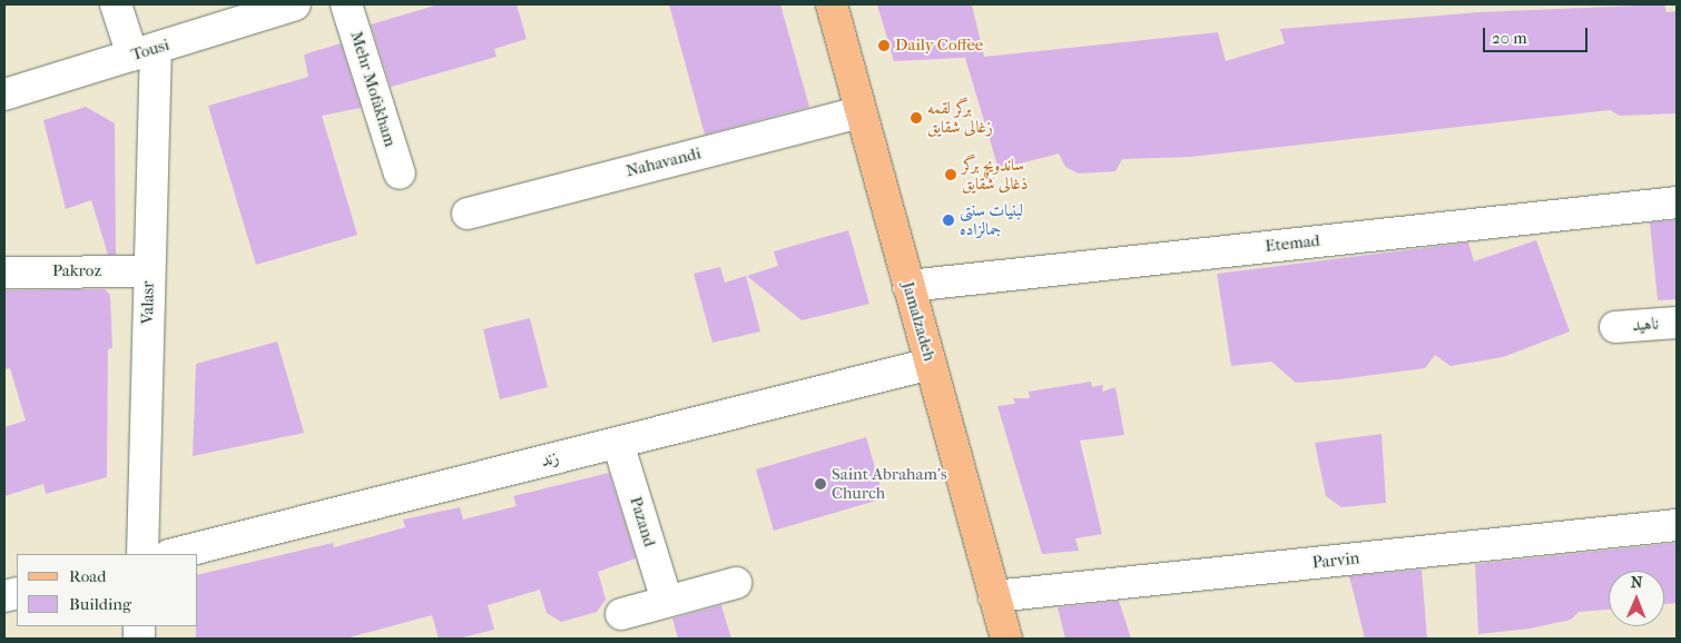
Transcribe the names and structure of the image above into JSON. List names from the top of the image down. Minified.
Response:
{"streets":{"main road":["Jamalzadeh"],"street":["Tousi","Mehr Mofakham","Nahavandi","Etemad","Pakroz","Valasr","ناهید","زند","Pazand","Parvin"]},"crossings":[["Tousi","Valasr"],["Nahavandi","Jamalzadeh"],["Etemad","Jamalzadeh"],["Pakroz","Valasr"],["Jamalzadeh","زند"],["Jamalzadeh","Parvin"],["زند","Pazand"]],"places":["Daily Coffee","برگر لقمه زغالی شقایق","ساندویچ برگر ذغالی شقایق","لبنیات سنتی جمالزاده","Saint Abraham's Church"],"legend":["Road","Building"],"scale_bar":"20 m","north":"top"}
